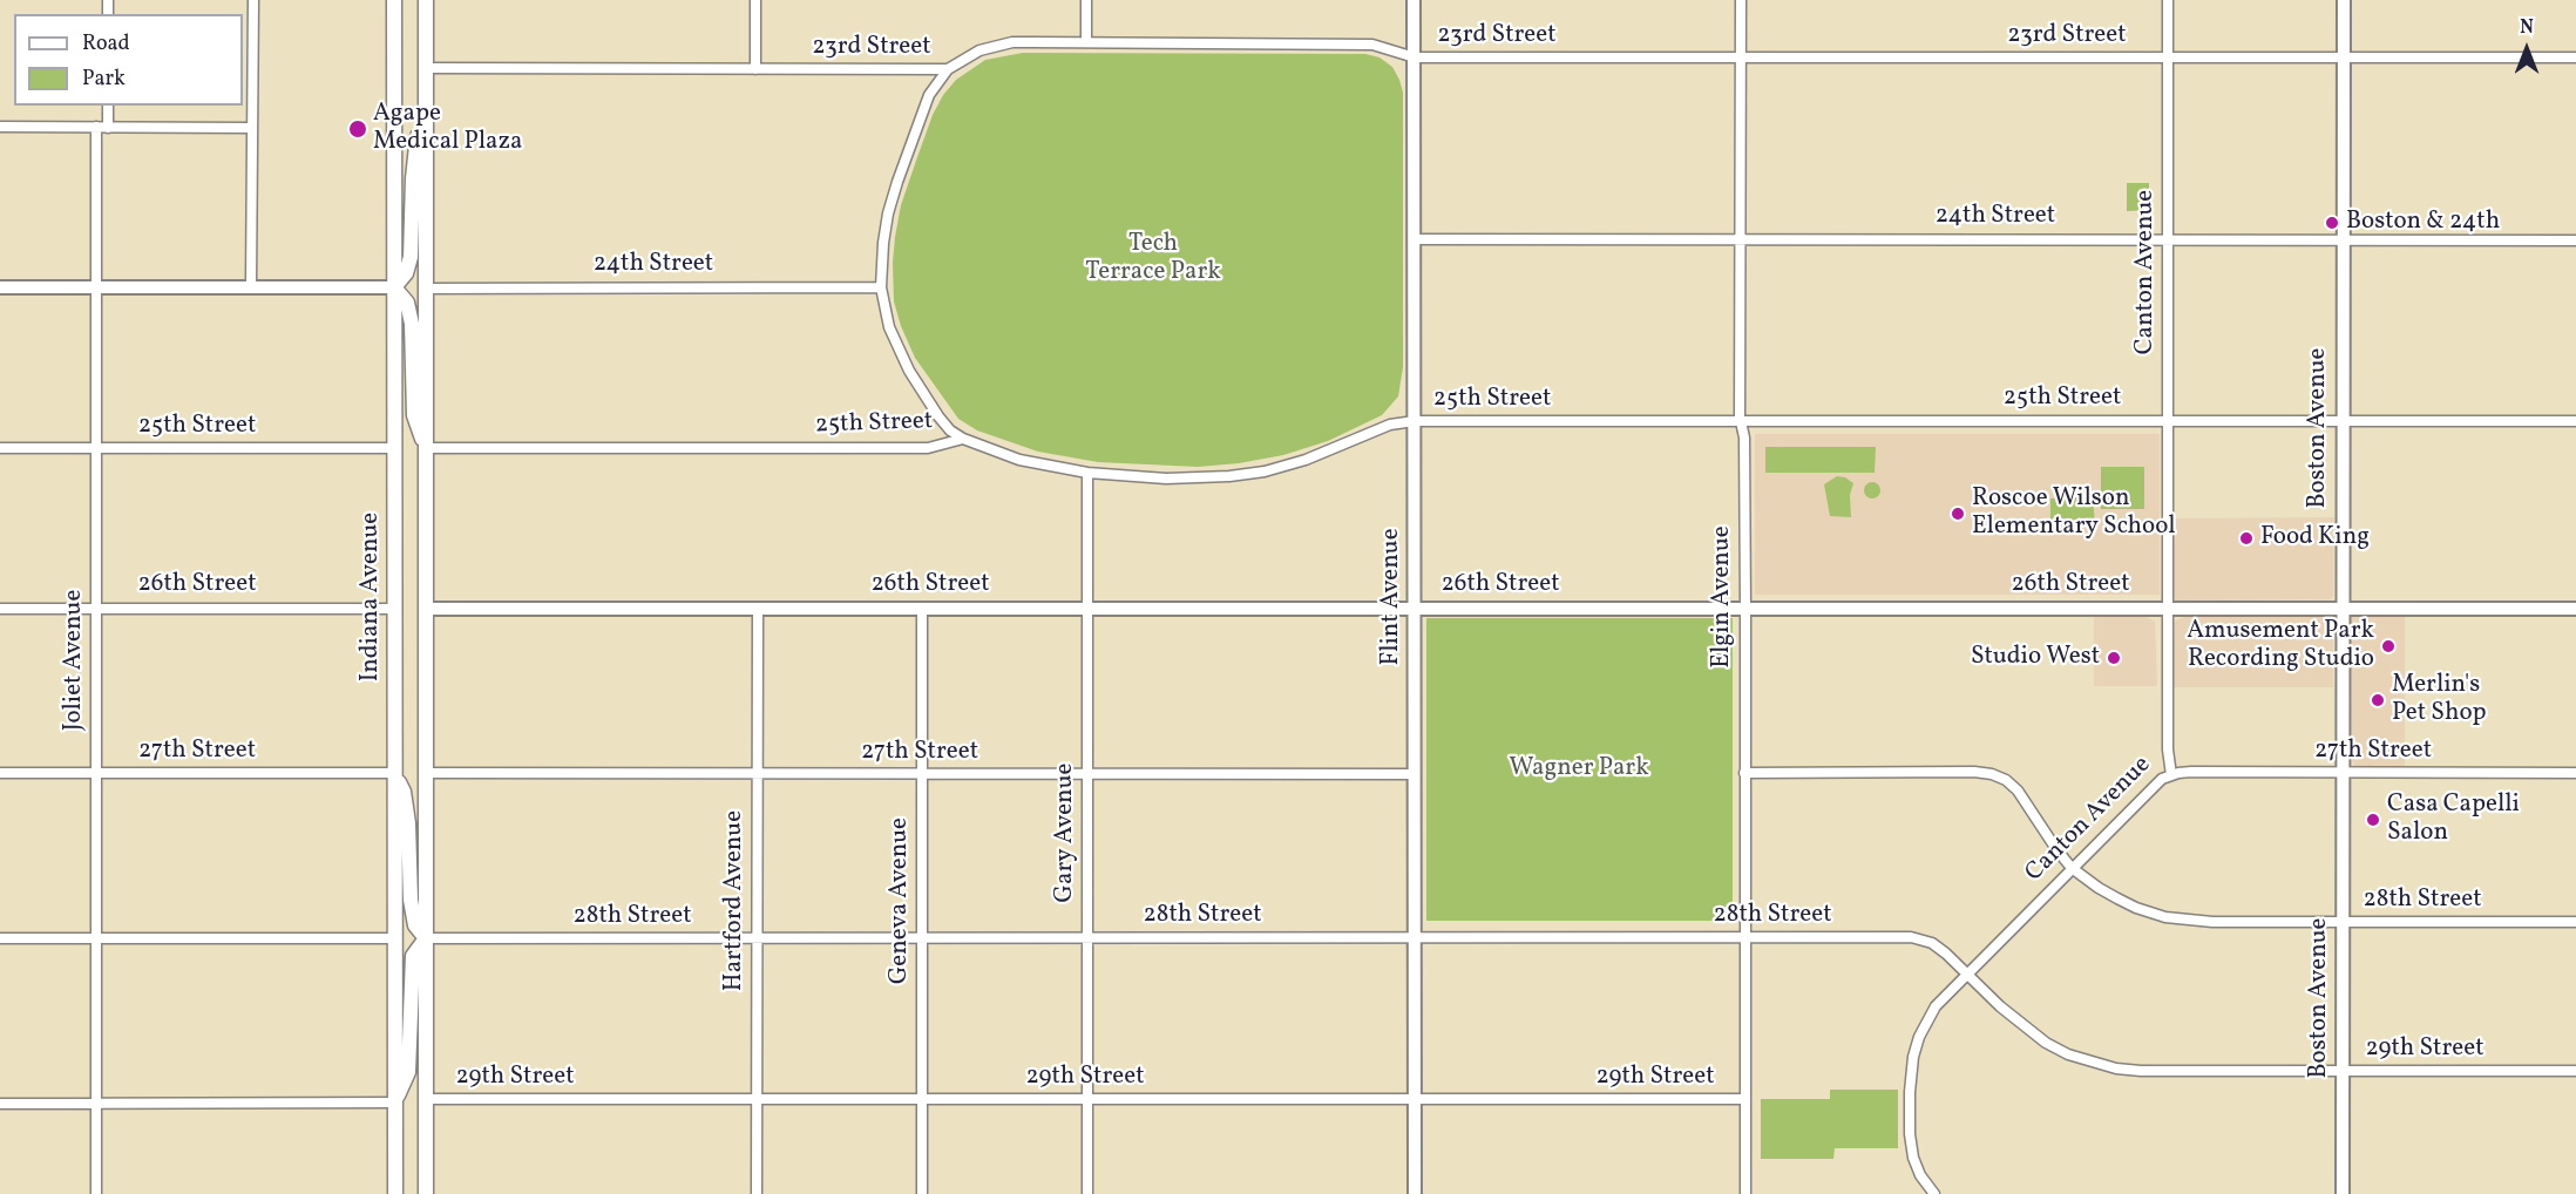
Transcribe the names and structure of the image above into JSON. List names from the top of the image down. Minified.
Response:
{"streets":{"main road":["Indiana Avenue"],"street":["23rd Street","24th Street","Canton Avenue","25th Street","Boston Avenue","26th Street","Flint Avenue","Elgin Avenue","Joliet Avenue","27th Street","Gary Avenue","Hartford Avenue","Geneva Avenue","28th Street","29th Street"]},"crossings":[["23rd Street","Canton Avenue"],["23rd Street","Boston Avenue"],["23rd Street","Flint Avenue"],["23rd Street","Elgin Avenue"],["24th Street","Canton Avenue"],["24th Street","Boston Avenue"],["24th Street","Flint Avenue"],["24th Street","Elgin Avenue"],["Canton Avenue","25th Street"],["Canton Avenue","26th Street"],["Canton Avenue","27th Street"],["Canton Avenue","28th Street"],["Canton Avenue","29th Street"],["25th Street","Boston Avenue"],["25th Street","Indiana Avenue"],["25th Street","Flint Avenue"],["25th Street","Elgin Avenue"],["25th Street","Joliet Avenue"],["25th Street","Gary Avenue"],["Boston Avenue","26th Street"],["Boston Avenue","27th Street"],["Boston Avenue","28th Street"],["Boston Avenue","29th Street"],["26th Street","Indiana Avenue"],["26th Street","Flint Avenue"],["26th Street","Elgin Avenue"],["26th Street","Joliet Avenue"],["26th Street","Gary Avenue"],["26th Street","Hartford Avenue"],["26th Street","Geneva Avenue"],["Indiana Avenue","27th Street"],["Flint Avenue","27th Street"],["Flint Avenue","28th Street"],["Flint Avenue","29th Street"],["Elgin Avenue","28th Street"],["Elgin Avenue","29th Street"],["Joliet Avenue","27th Street"],["27th Street","Gary Avenue"],["27th Street","Hartford Avenue"],["27th Street","Geneva Avenue"],["Gary Avenue","28th Street"],["Gary Avenue","29th Street"],["Hartford Avenue","28th Street"],["Hartford Avenue","29th Street"],["Geneva Avenue","28th Street"],["Geneva Avenue","29th Street"],["28th Street","29th Street"]],"parks":["Tech Terrace Park","Wagner Park"],"places":["Agape Medical Plaza","Boston & 24th","Roscoe Wilson Elementary School","Food King","Amusement Park Recording Studio","Studio West","Merlin's Pet Shop","Casa Capelli Salon"],"legend":["Road","Park"],"north":"top"}
